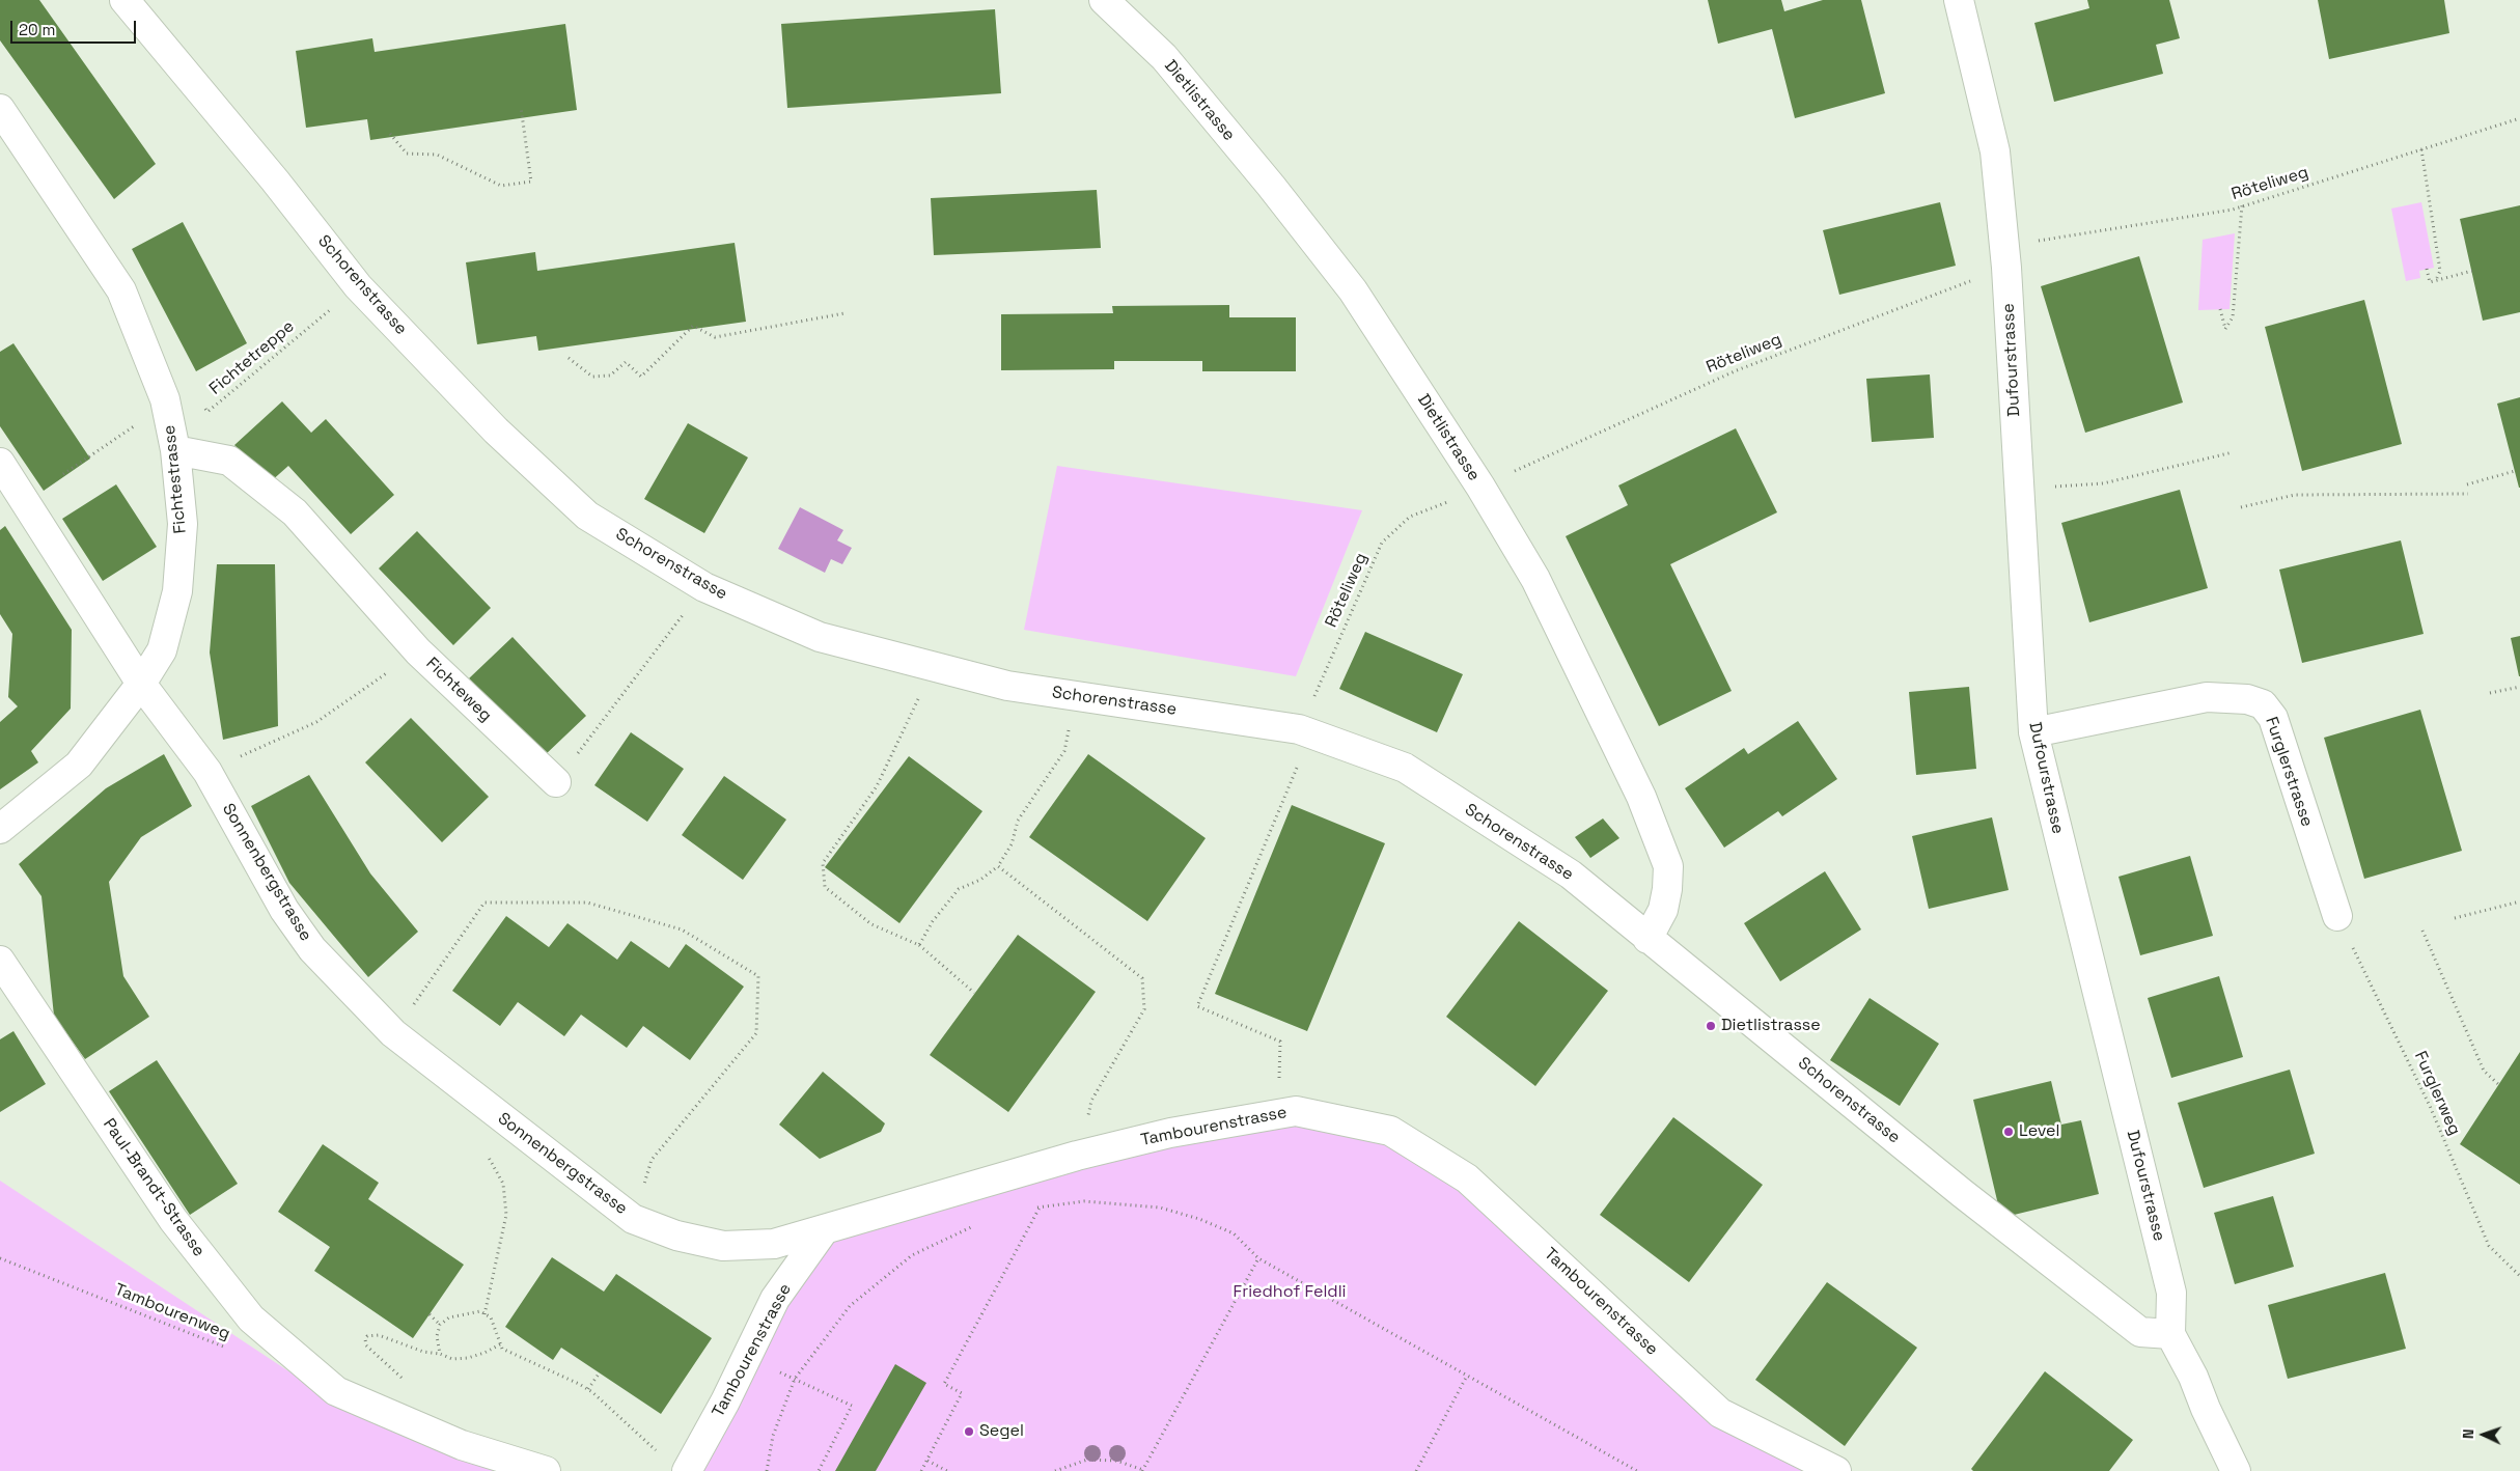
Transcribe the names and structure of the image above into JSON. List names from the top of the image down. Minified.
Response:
{"streets":{"street":["Dietlistrasse","Schorenstrasse","Dufourstrasse","Fichtestrasse","Fichteweg","Furglerstrasse","Sonnenbergstrasse","Tambourenstrasse","Paul-Brandt-Strasse"],"path":["Röteliweg","Fichtetreppe","Furglerweg","Tambourenweg"]},"crossings":[["Dietlistrasse","Schorenstrasse"],["Röteliweg","Schorenstrasse"],["Röteliweg","Dufourstrasse"],["Schorenstrasse","Fichtetreppe"],["Schorenstrasse","Dufourstrasse"],["Fichtetreppe","Fichtestrasse"],["Dufourstrasse","Furglerstrasse"],["Fichtestrasse","Fichteweg"],["Fichtestrasse","Sonnenbergstrasse"],["Furglerstrasse","Furglerweg"],["Sonnenbergstrasse","Tambourenstrasse"]],"parks":["Friedhof Feldli"],"places":["Dietlistrasse","Level","Segel"],"scale_bar":"20 m","north":"left"}
